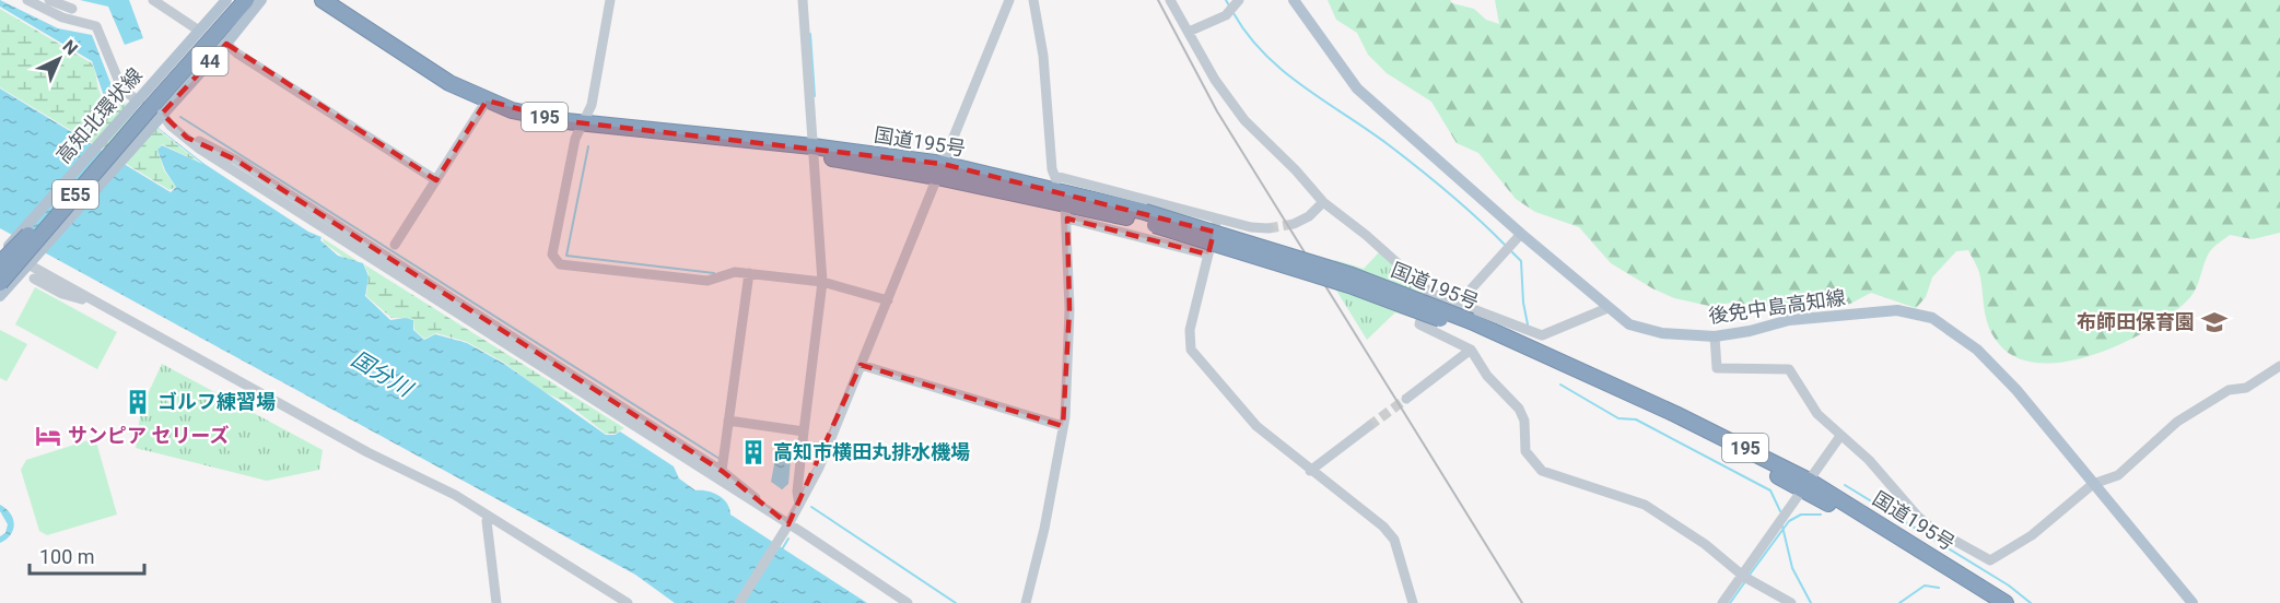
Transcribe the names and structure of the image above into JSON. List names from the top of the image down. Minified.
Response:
{"streets":{"highway":["195","国道195号","E55"],"main road":["44","高知北環状線","後免中島高知線"]},"crossings":[["高知北環状線","E55"]],"water":["国分川"],"places":{"school or university":["布師田保育園"],"building":["ゴルフ練習場","高知市横田丸排水機場"],"hotel":["サンピア セリーズ"]},"scale_bar":"100 m","north":"top right"}
